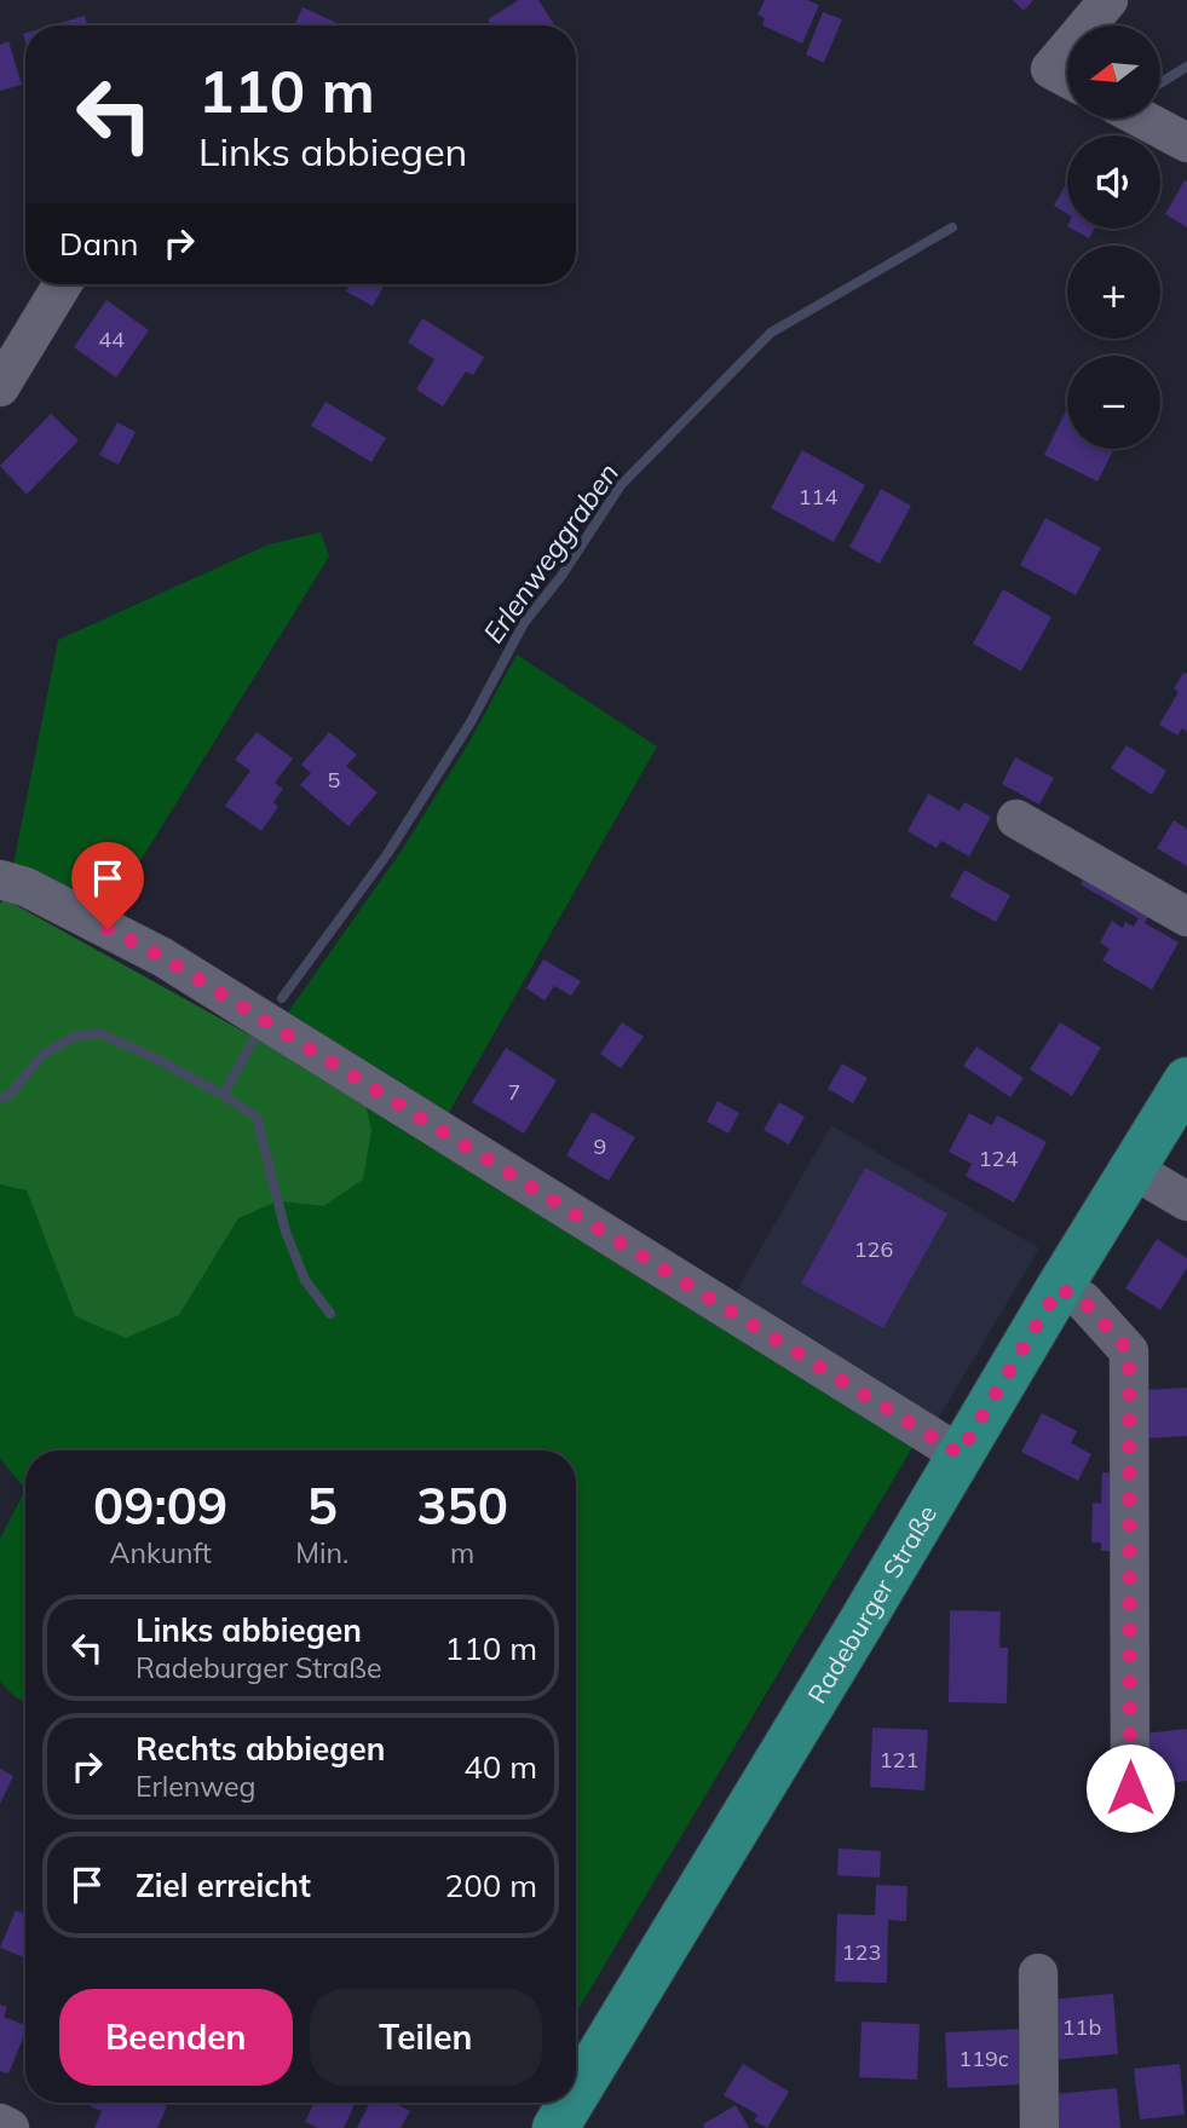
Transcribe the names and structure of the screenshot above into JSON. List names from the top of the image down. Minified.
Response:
{"streets":{"main road":["Radeburger Straße"]},"water":["Erlenweggraben"],"house_numbers":["44","114","5","7","9","124","126","121","123","11b","119c"],"north":"left","page":{"map_buttons":["+","−"],"turn":["110 m","Links abbiegen"],"then":"Dann","eta":["09:09","Ankunft","5","Min.","350","m"],"list":[{"name":"Links abbiegen","note":"Radeburger Straße","value":"110 m"},{"name":"Rechts abbiegen","note":"Erlenweg","value":"40 m"},{"name":"Ziel erreicht","value":"200 m"}],"buttons":["Beenden","Teilen"]}}
